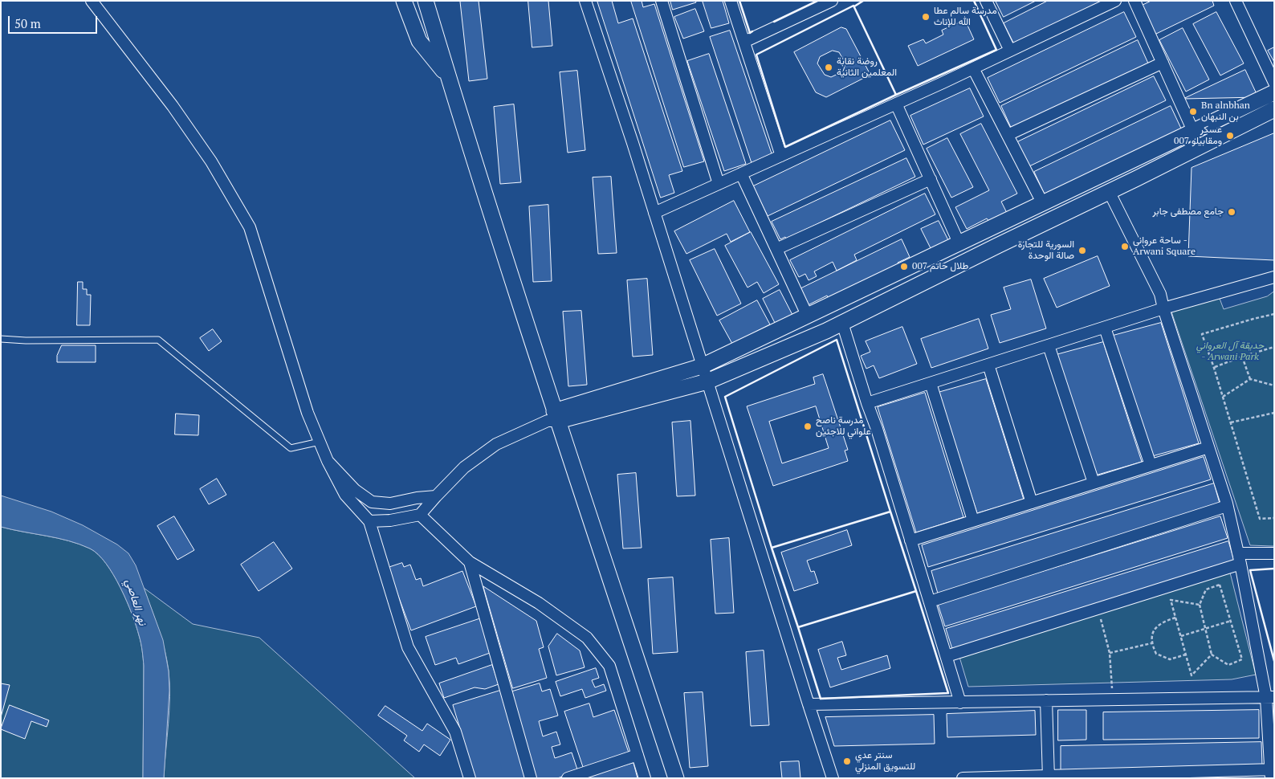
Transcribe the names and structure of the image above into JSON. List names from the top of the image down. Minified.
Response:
{"water":["نهر العاصي"],"parks":["حديقة آل العرواني - Arwani Park"],"places":["مدرسة سالم عطا الله للإناث","روضة نقابة المعلمين الثانية","Bn alnbhan بن النبهان","عسكر ومقابيلو 007","جامع مصطفى جابر","ساحة عرواني - Arwani Square","السورية للتجارة صالة الوحدة","طلال حاتم 007","مدرسة ناصح علواني للاجئين","سنتر عدي للتسويق المنزلي"],"scale_bar":"50 m"}
